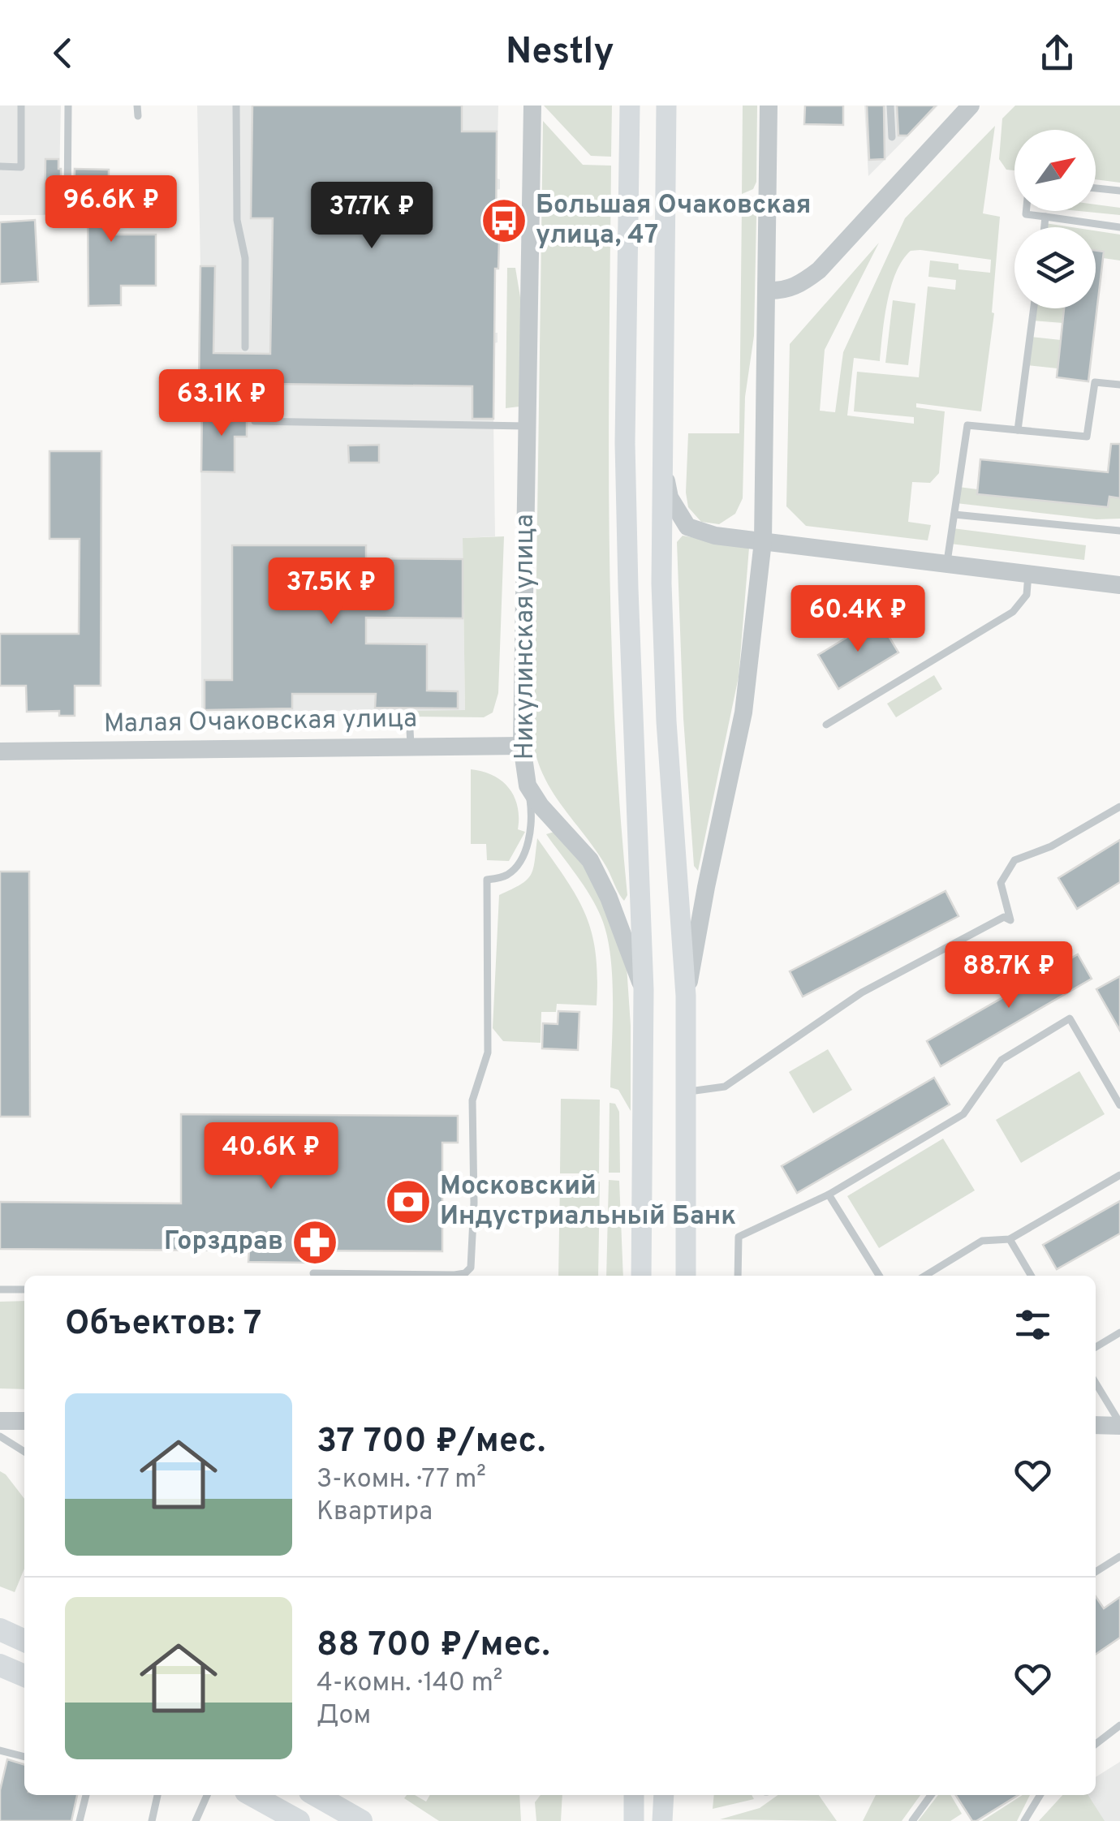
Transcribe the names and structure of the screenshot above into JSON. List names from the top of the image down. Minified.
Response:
{"streets":{"main road":["Никулинская улица"],"street":["Малая Очаковская улица"]},"crossings":[["Никулинская улица","Малая Очаковская улица"]],"places":{"bus stop":["Большая Очаковская улица, 47"],"bank":["Московский Индустриальный Банк"],"pharmacy":["Горздрав"]},"north":"top right","page":{"header":"Nestly","price":["96.6K ₽","37.7K ₽","63.1K ₽","37.5K ₽","60.4K ₽","88.7K ₽","40.6K ₽"],"heading":"Объектов: 7","list":[{"name":"37 700 ₽/мес.","note":"3-комн. · 77 m² · Квартира"},{"name":"88 700 ₽/мес.","note":"4-комн. · 140 m² · Дом"}]}}
